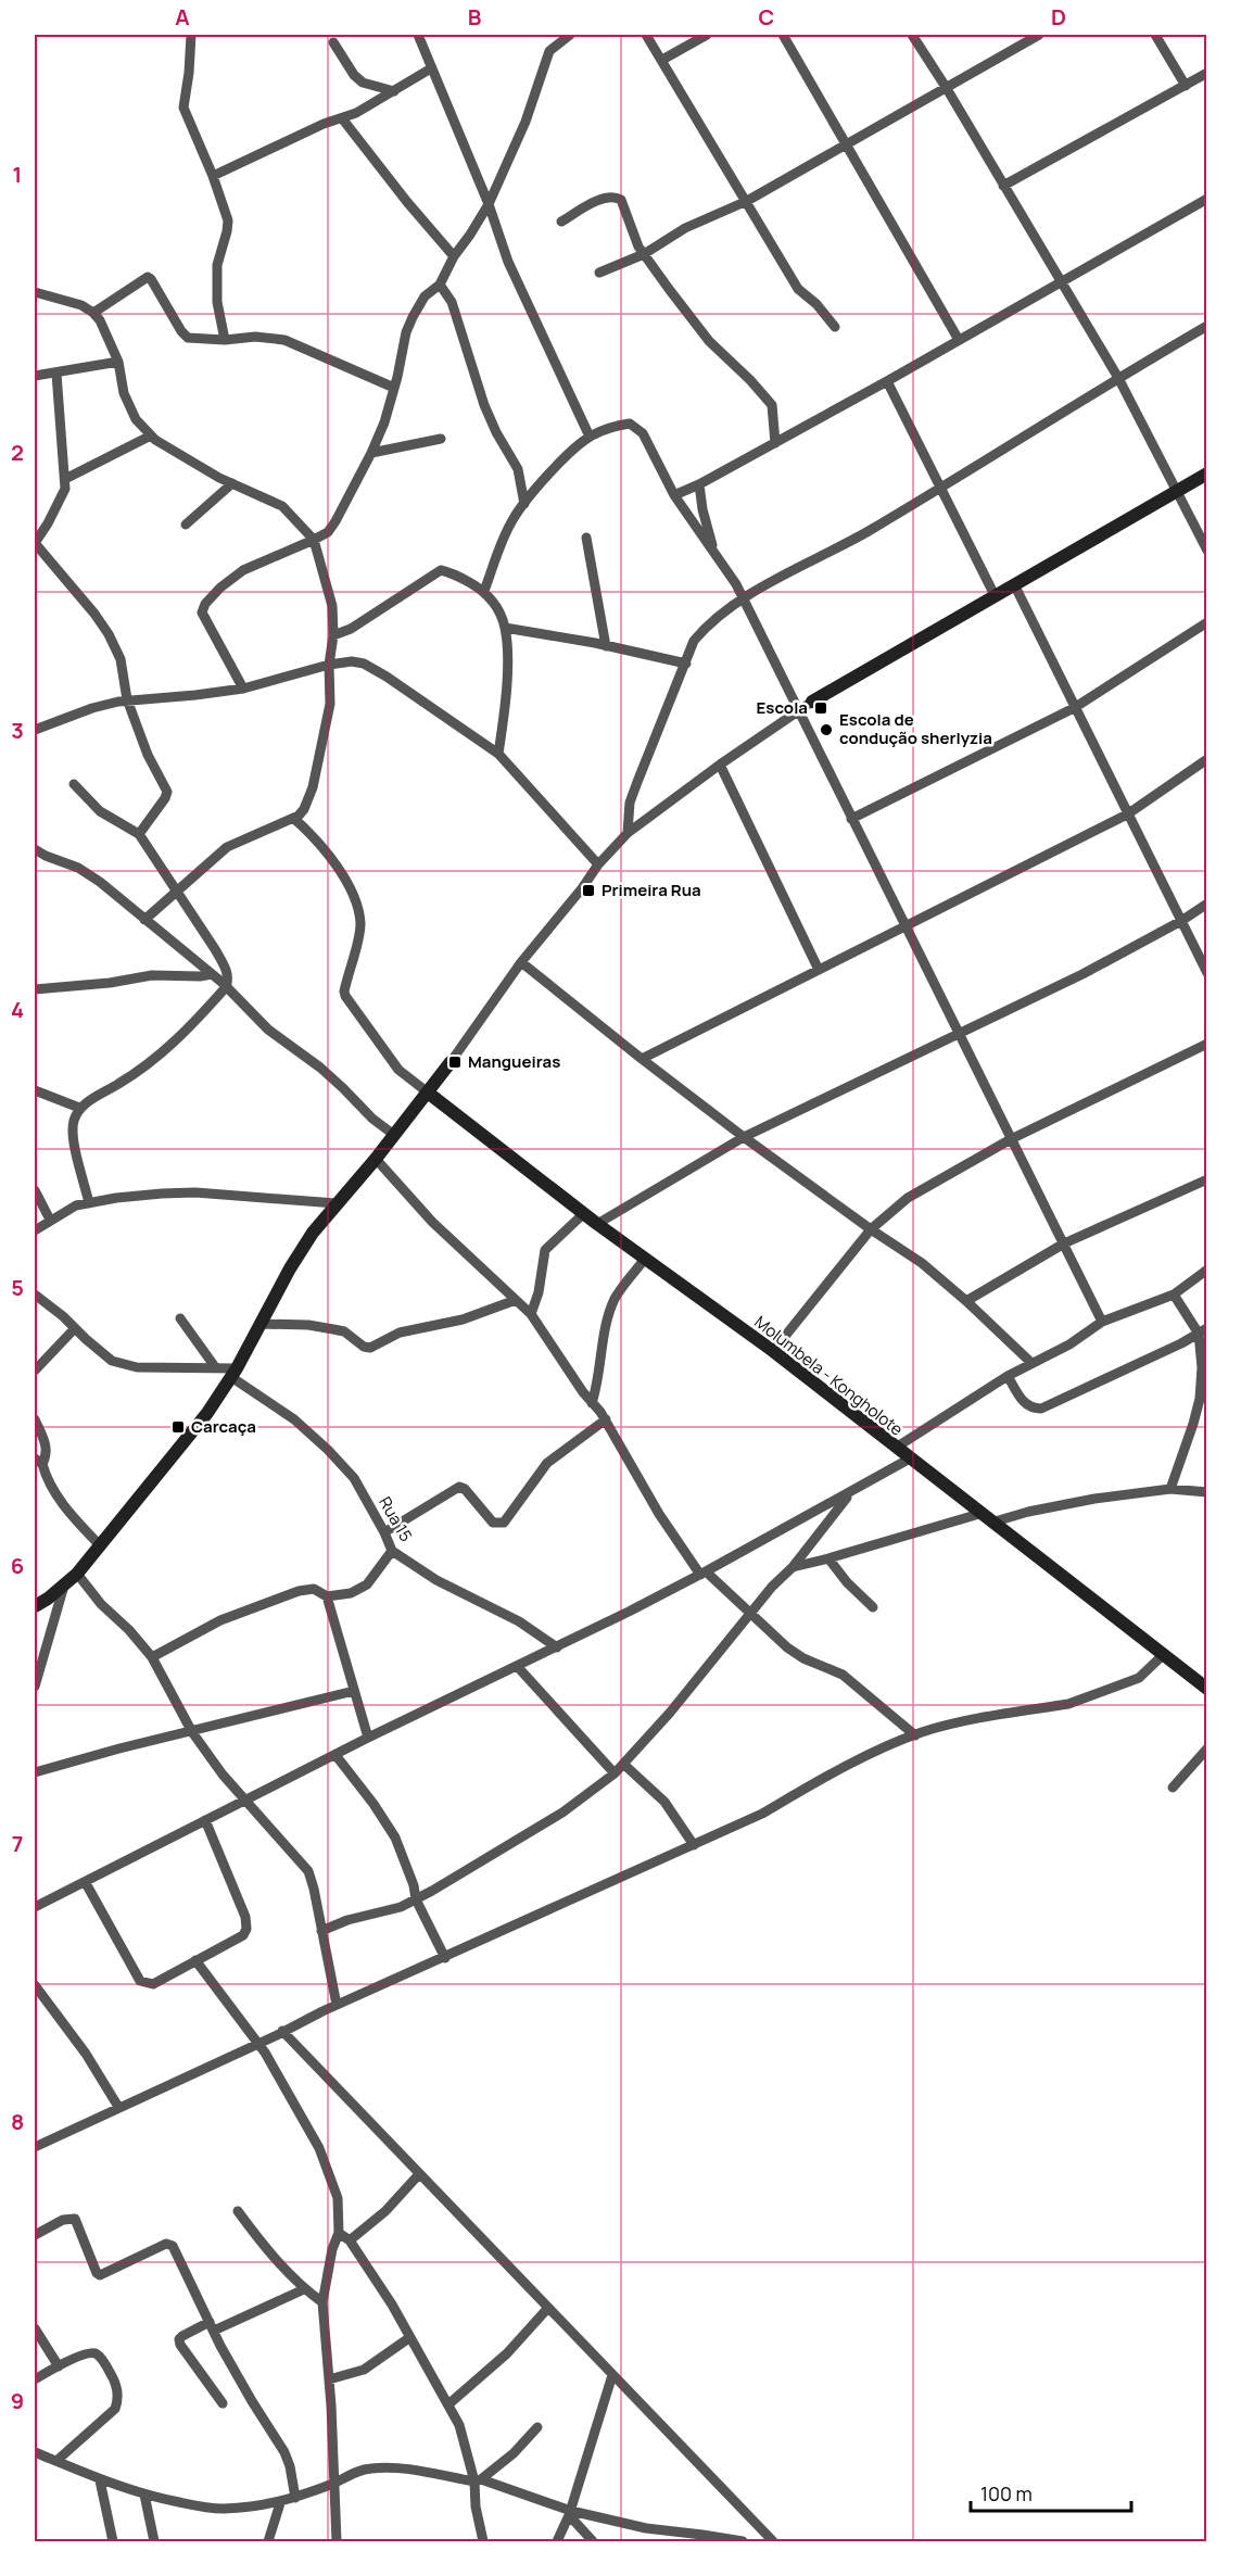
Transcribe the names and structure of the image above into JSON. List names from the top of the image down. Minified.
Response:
{"streets":{"street":["Molumbela - Kongholote","Rua 15"]},"places":{"transit":["Escola","Primeira Rua","Mangueiras","Carcaça"],"other":["Escola de condução sherlyzia"]},"scale_bar":"100 m","grid":{"columns":["A","B","C","D"],"rows":["1","2","3","4","5","6","7","8","9"]}}
